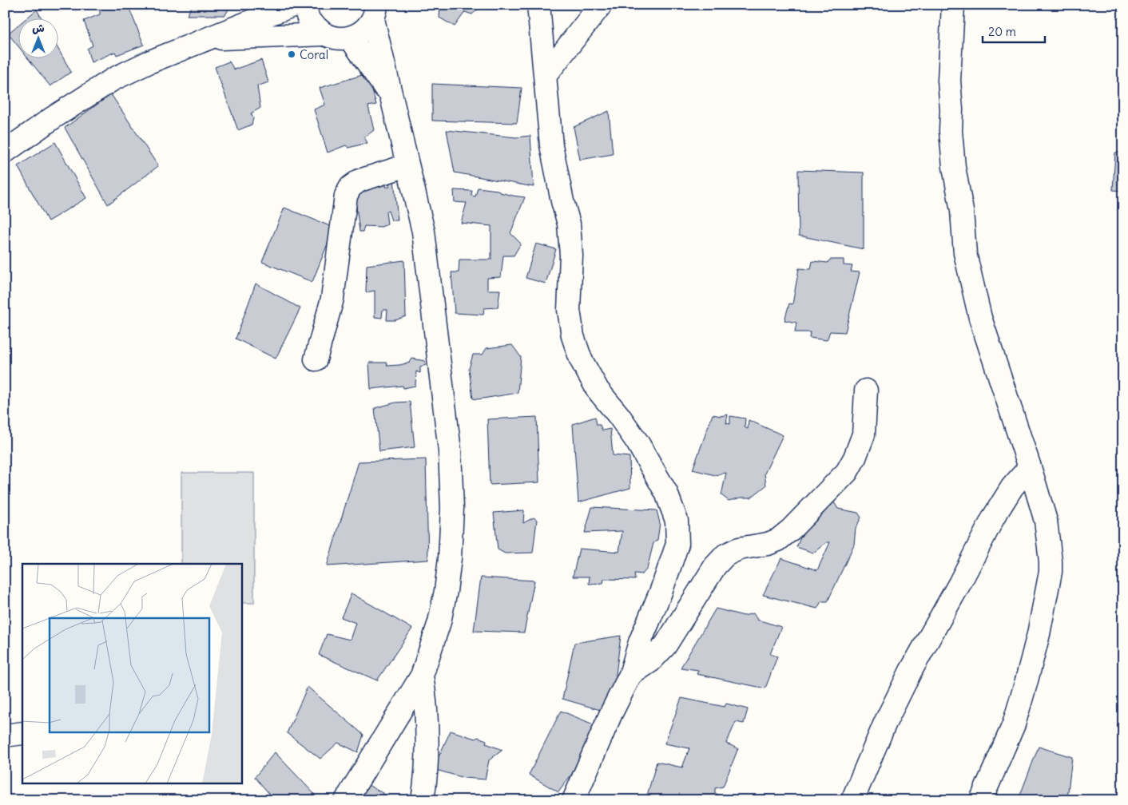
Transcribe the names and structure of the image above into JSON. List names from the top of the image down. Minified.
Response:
{"places":["Coral"],"scale_bar":"20 m","north":"top"}
